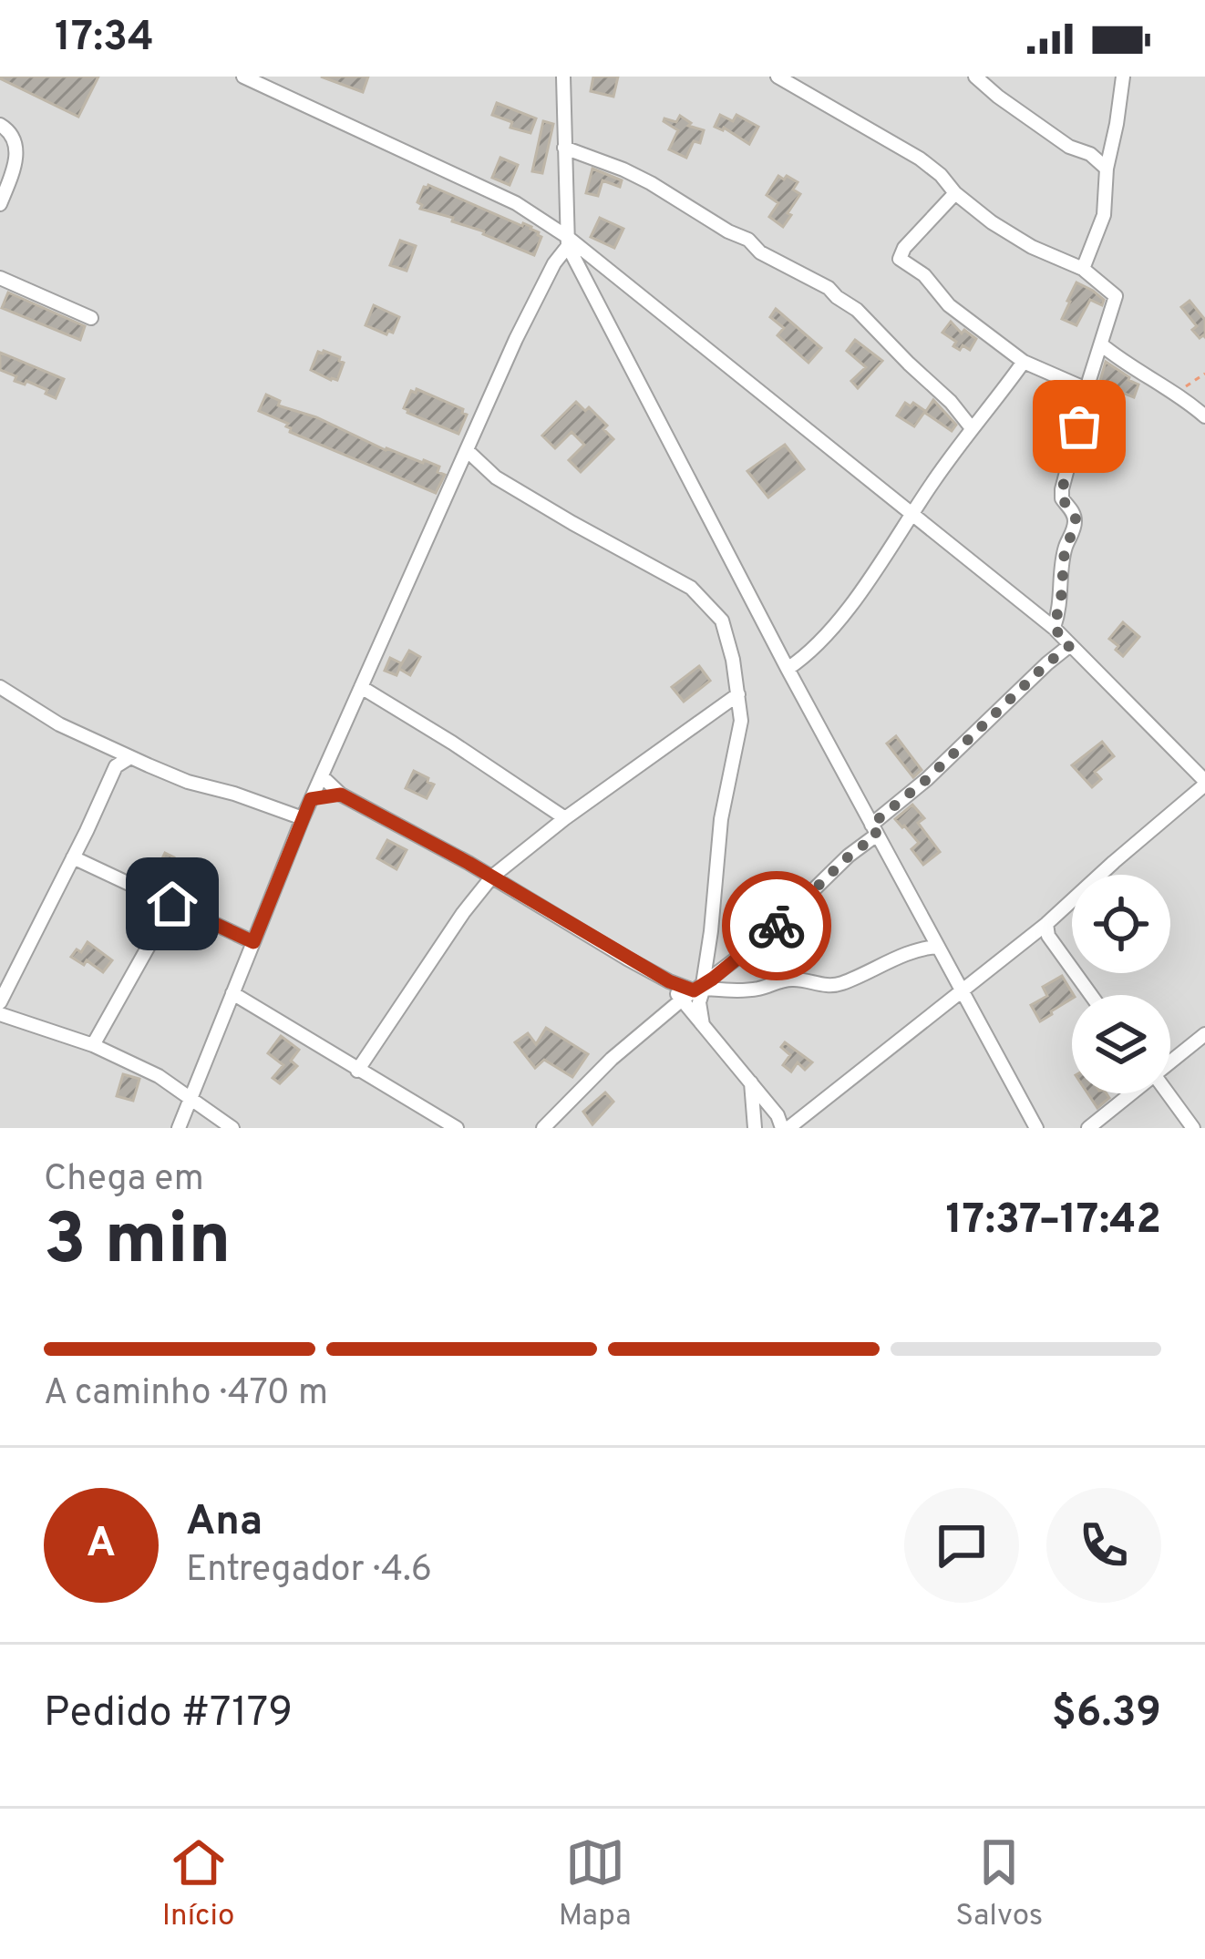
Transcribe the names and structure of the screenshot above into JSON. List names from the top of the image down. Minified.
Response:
{"page":{"status":"17:34","heading":["3 min","Chega em","17:37–17:42"],"panel":["Ana","Entregador · 4.6","Pedido #7179","$6.39"],"bar":"A caminho · 470 m","round":"A","tabs":["Início","Mapa","Salvos"]}}
